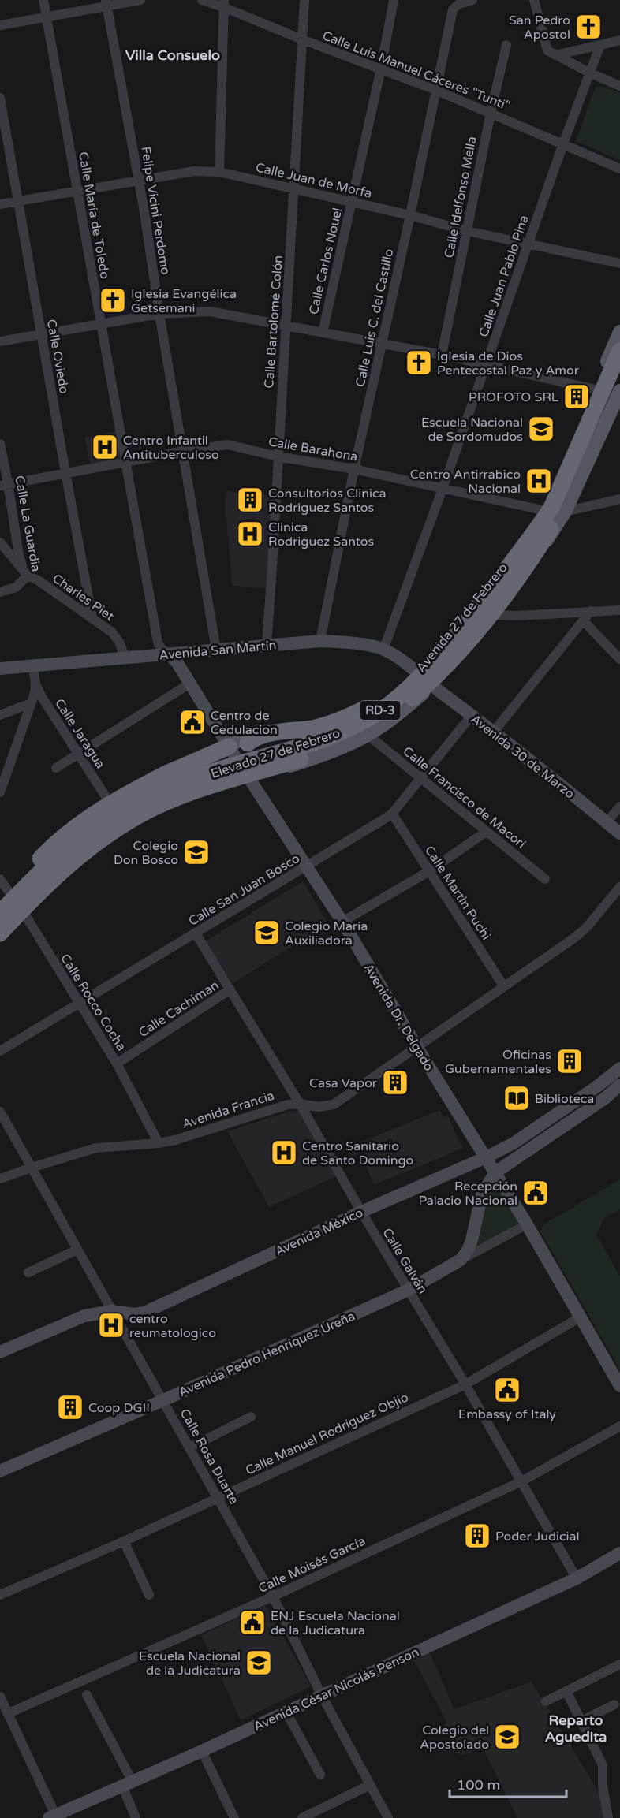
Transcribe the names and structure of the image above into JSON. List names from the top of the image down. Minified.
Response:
{"streets":{"highway":["RD-3","Elevado 27 de Febrero"],"main road":["Avenida 27 de Febrero","Avenida San Martín","Avenida 30 de Marzo","Avenida Dr. Delgado","Avenida México","Avenida Pedro Henríquez Ureña","Avenida César Nicolás Penson"],"street":["Calle Luis Manuel Cáceres \"Tunti\"","Calle Juan de Morfa","Calle Idelfonso Mella","Felipe Vicini Perdomo","Calle María de Toledo","Calle Carlos Nouel","Calle Juan Pablo Pina","Calle Luis C. del Castillo","Calle Bartolomé Colón","Calle Oviedo","Calle Barahona","Calle La Guardia","Charles Piet","Calle Jaragua","Calle Francisco de Macorí","Calle San Juan Bosco","Calle Martin Puchi","Calle Rocco Cocha","Calle Cachiman","Avenida Francia","Calle Galván","Calle Manuel Rodríguez Objío","Calle Rosa Duarte","Calle Moisés García"]},"crossings":[["Calle Luis Manuel Cáceres \"Tunti\"","Calle Idelfonso Mella"],["Calle Luis Manuel Cáceres \"Tunti\"","Calle Carlos Nouel"],["Calle Luis Manuel Cáceres \"Tunti\"","Calle Juan Pablo Pina"],["Calle Luis Manuel Cáceres \"Tunti\"","Calle Luis C. del Castillo"],["Calle Luis Manuel Cáceres \"Tunti\"","Calle Bartolomé Colón"],["Calle Juan de Morfa","Calle Idelfonso Mella"],["Calle Juan de Morfa","Felipe Vicini Perdomo"],["Calle Juan de Morfa","Calle María de Toledo"],["Calle Juan de Morfa","Calle Carlos Nouel"],["Calle Juan de Morfa","Calle Juan Pablo Pina"],["Calle Juan de Morfa","Calle Luis C. del Castillo"],["Calle Juan de Morfa","Calle Bartolomé Colón"],["Calle Juan de Morfa","Calle Oviedo"],["Felipe Vicini Perdomo","Calle Barahona"],["Felipe Vicini Perdomo","Avenida San Martín"],["Calle María de Toledo","Calle Barahona"],["Calle María de Toledo","Avenida San Martín"],["Calle María de Toledo","Avenida Dr. Delgado"],["Calle Juan Pablo Pina","Calle Barahona"],["Calle Juan Pablo Pina","Avenida San Martín"],["Calle Luis C. del Castillo","Calle Barahona"],["Calle Luis C. del Castillo","Avenida San Martín"],["Calle Bartolomé Colón","Calle Barahona"],["Calle Bartolomé Colón","Avenida San Martín"],["Calle Oviedo","Calle Barahona"],["Calle Oviedo","Charles Piet"],["Calle Barahona","Calle La Guardia"],["Calle Barahona","Avenida 27 de Febrero"],["Calle La Guardia","Charles Piet"],["Charles Piet","Avenida San Martín"],["Avenida 27 de Febrero","Avenida San Martín"],["Avenida 27 de Febrero","Calle Jaragua"],["Avenida 27 de Febrero","Elevado 27 de Febrero"],["Avenida 27 de Febrero","Avenida 30 de Marzo"],["Avenida 27 de Febrero","Calle Francisco de Macorí"],["Avenida 27 de Febrero","Calle Rocco Cocha"],["Avenida 27 de Febrero","Avenida Dr. Delgado"],["Avenida San Martín","Calle Jaragua"],["Avenida San Martín","Elevado 27 de Febrero"],["Avenida San Martín","Avenida 30 de Marzo"],["Avenida San Martín","Avenida Dr. Delgado"],["Elevado 27 de Febrero","Avenida 30 de Marzo"],["Avenida 30 de Marzo","Calle San Juan Bosco"],["Calle Francisco de Macorí","Calle San Juan Bosco"],["Calle San Juan Bosco","Calle Martin Puchi"],["Calle San Juan Bosco","Calle Rocco Cocha"],["Calle San Juan Bosco","Avenida Dr. Delgado"],["Calle San Juan Bosco","Calle Galván"],["Calle Martin Puchi","Avenida Francia"],["Calle Rocco Cocha","Calle Cachiman"],["Calle Rocco Cocha","Avenida Francia"],["Calle Cachiman","Calle Galván"],["Avenida Dr. Delgado","Avenida Francia"],["Avenida Dr. Delgado","Avenida México"],["Avenida Dr. Delgado","Avenida Pedro Henríquez Ureña"],["Avenida Dr. Delgado","Calle Manuel Rodríguez Objío"],["Avenida Francia","Calle Galván"],["Avenida Francia","Calle Rosa Duarte"],["Avenida México","Calle Galván"],["Avenida México","Calle Rosa Duarte"],["Calle Galván","Avenida Pedro Henríquez Ureña"],["Calle Galván","Calle Manuel Rodríguez Objío"],["Calle Galván","Calle Moisés García"],["Calle Galván","Avenida César Nicolás Penson"],["Avenida Pedro Henríquez Ureña","Calle Rosa Duarte"],["Calle Manuel Rodríguez Objío","Calle Rosa Duarte"],["Calle Rosa Duarte","Calle Moisés García"],["Calle Rosa Duarte","Avenida César Nicolás Penson"]],"districts":["Villa Consuelo","Reparto Aguedita"],"places":{"church":["San Pedro Apostol","Iglesia Evangélica Getsemani","Iglesia de Dios Pentecostal Paz y Amor"],"building":["PROFOTO SRL","Consultorios Clinica Rodriguez Santos","Oficinas Gubernamentales","Casa Vapor","Coop DGII","Poder Judicial"],"school or university":["Escuela Nacional de Sordomudos","Colegio Don Bosco","Colegio Maria Auxiliadora","Escuela Nacional de la Judicatura","Colegio del Apostolado"],"hospital":["Centro Infantil Antituberculoso","Centro Antirrabico Nacional","Clinica Rodriguez Santos","Centro Sanitario de Santo Domingo","centro reumatologico"],"public building":["Centro de Cedulacion","Recepción Palacio Nacional","Embassy of Italy","ENJ Escuela Nacional de la Judicatura"],"library":["Biblioteca"]},"scale_bar":"100 m"}
